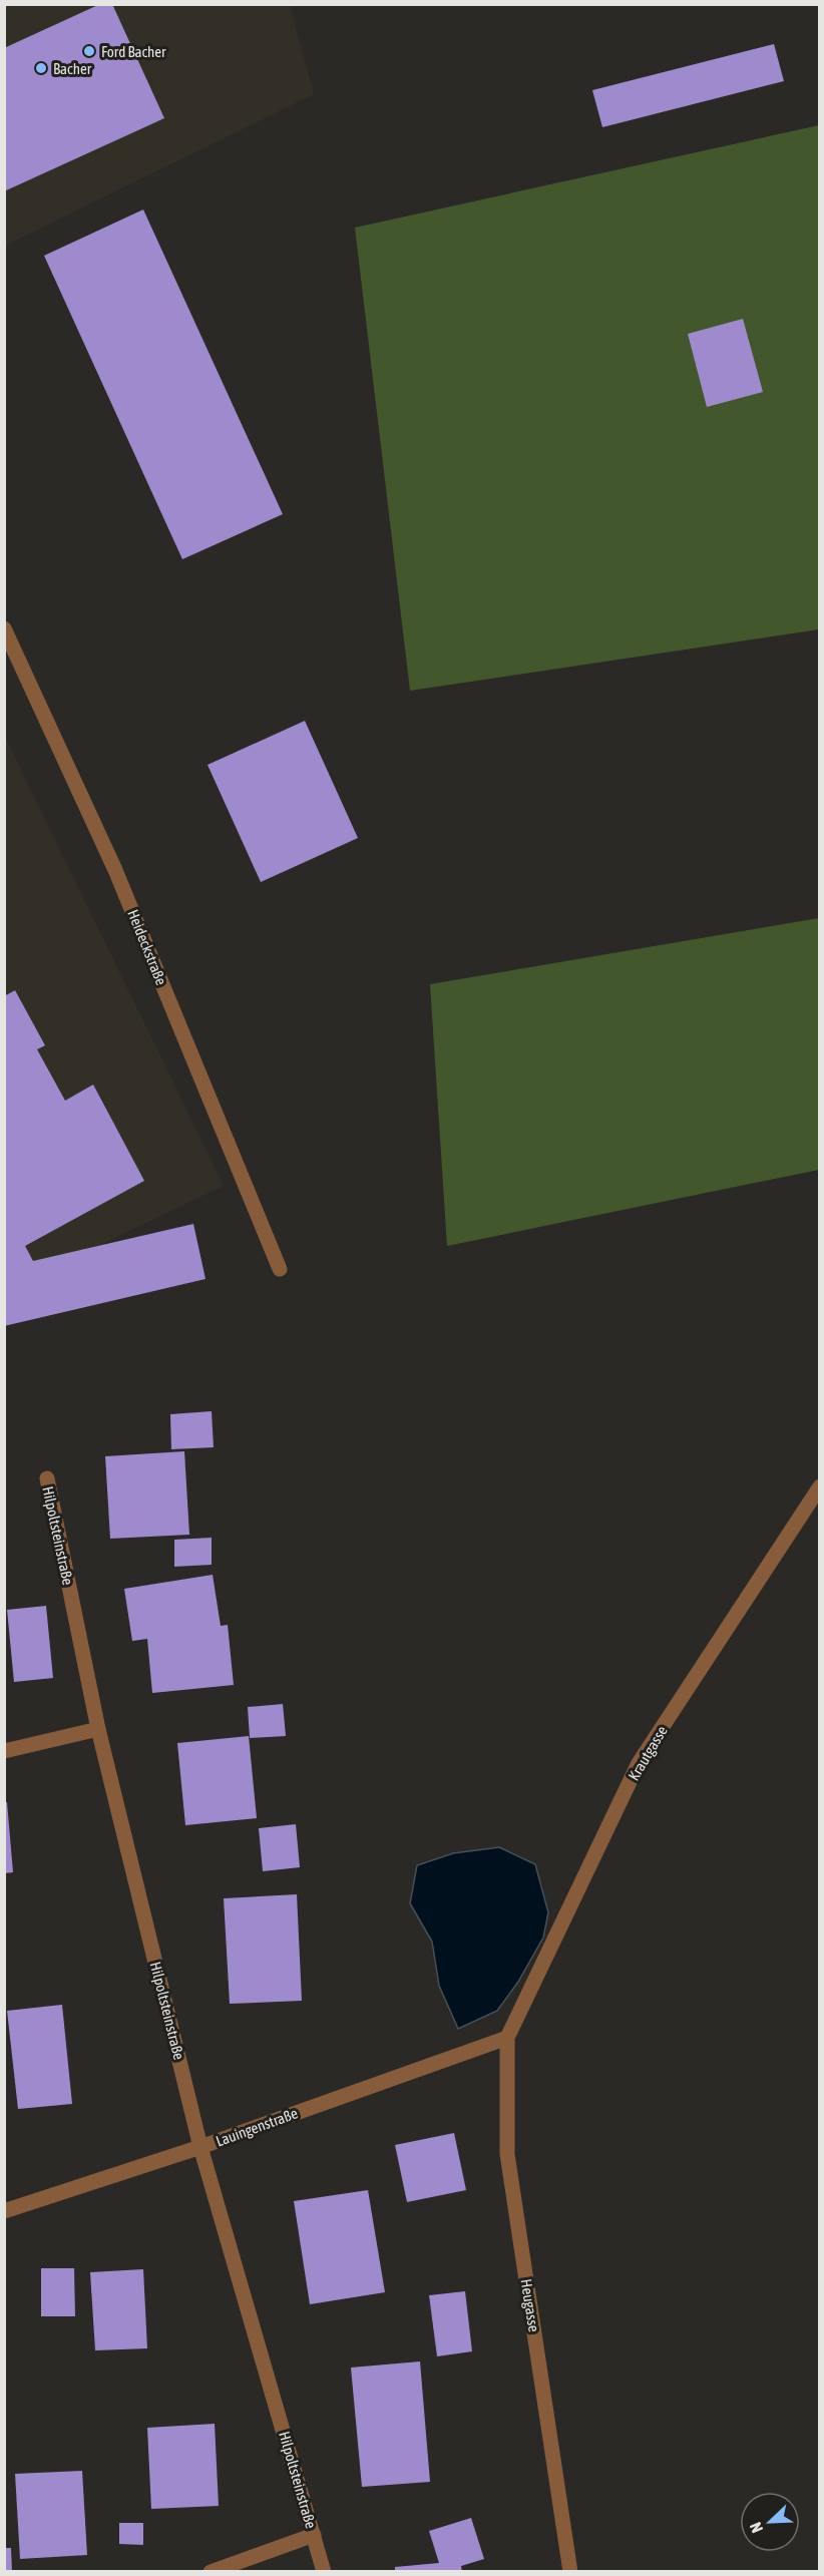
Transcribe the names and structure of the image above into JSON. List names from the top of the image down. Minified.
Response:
{"streets":{"street":["Heideckstraße","Hilpoltsteinstraße","Krautgasse","Lauingenstraße","Heugasse"]},"crossings":[["Hilpoltsteinstraße","Lauingenstraße"],["Krautgasse","Lauingenstraße"],["Krautgasse","Heugasse"],["Lauingenstraße","Heugasse"]],"places":["Ford Bacher","Bacher"],"north":"bottom left"}
